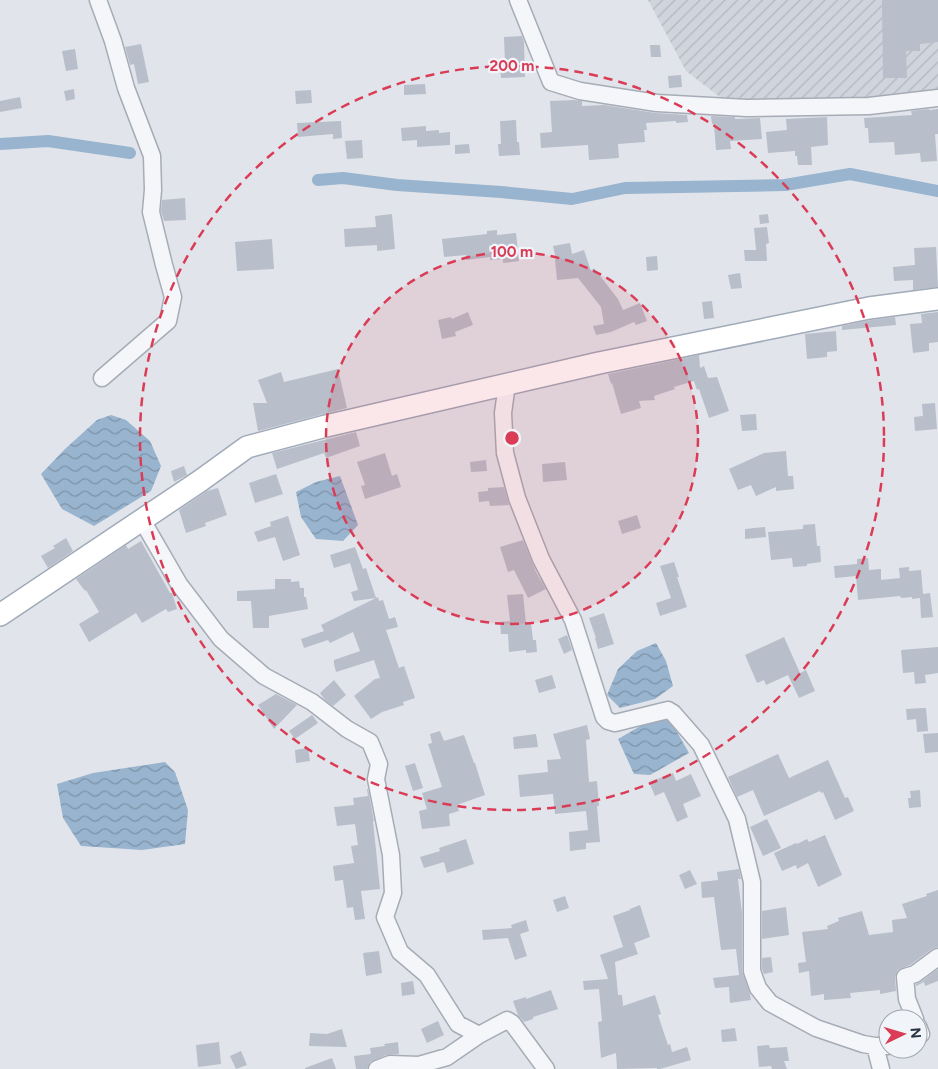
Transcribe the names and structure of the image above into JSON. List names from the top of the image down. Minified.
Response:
{"north":"right","rings":["200 m","100 m"]}
